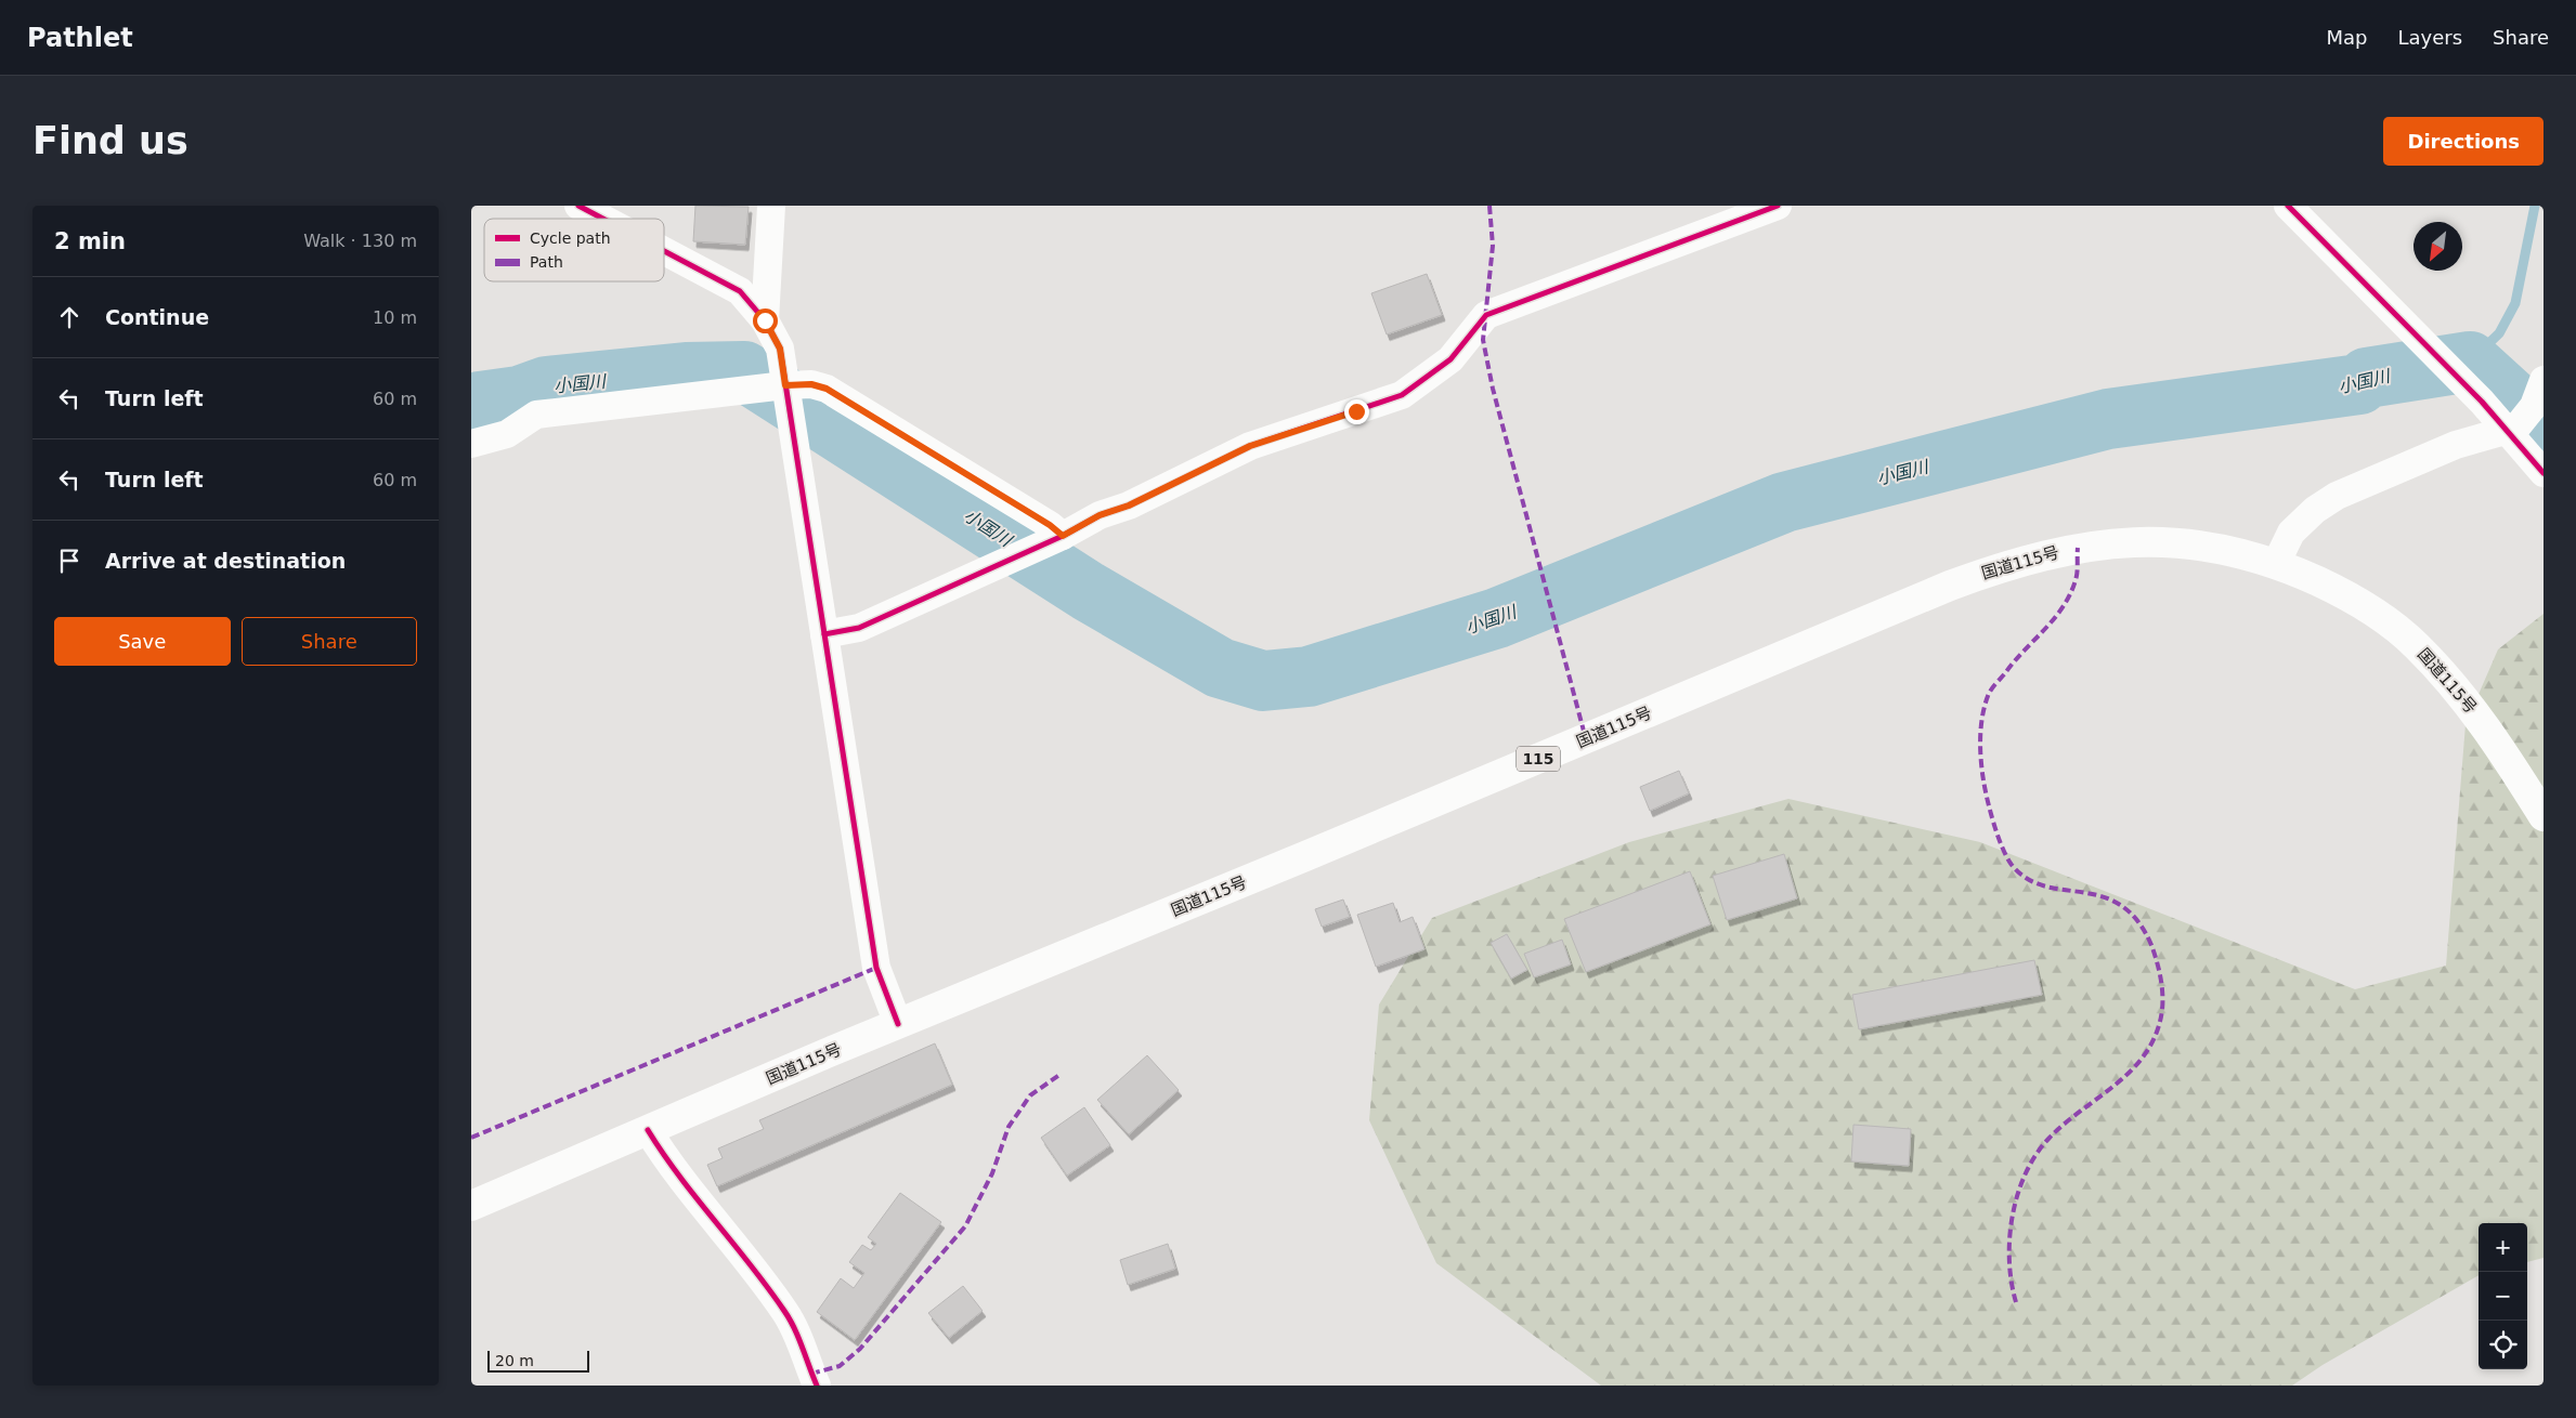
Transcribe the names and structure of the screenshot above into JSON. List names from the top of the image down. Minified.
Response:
{"streets":{"highway":["国道115号","115"]},"water":["小国川"],"legend":["Cycle path","Path"],"scale_bar":"20 m","north":"bottom left","page":{"header":"Pathlet","nav":["Map","Layers","Share"],"buttons":["Directions",["Save","Share"]],"title":"Find us","heading":["2 min","Walk · 130 m"],"list":[["Continue","10 m"],["Turn left","60 m"],["Turn left","60 m"],"Arrive at destination"],"map_buttons":["+","−"],"scale":"20 m"}}
